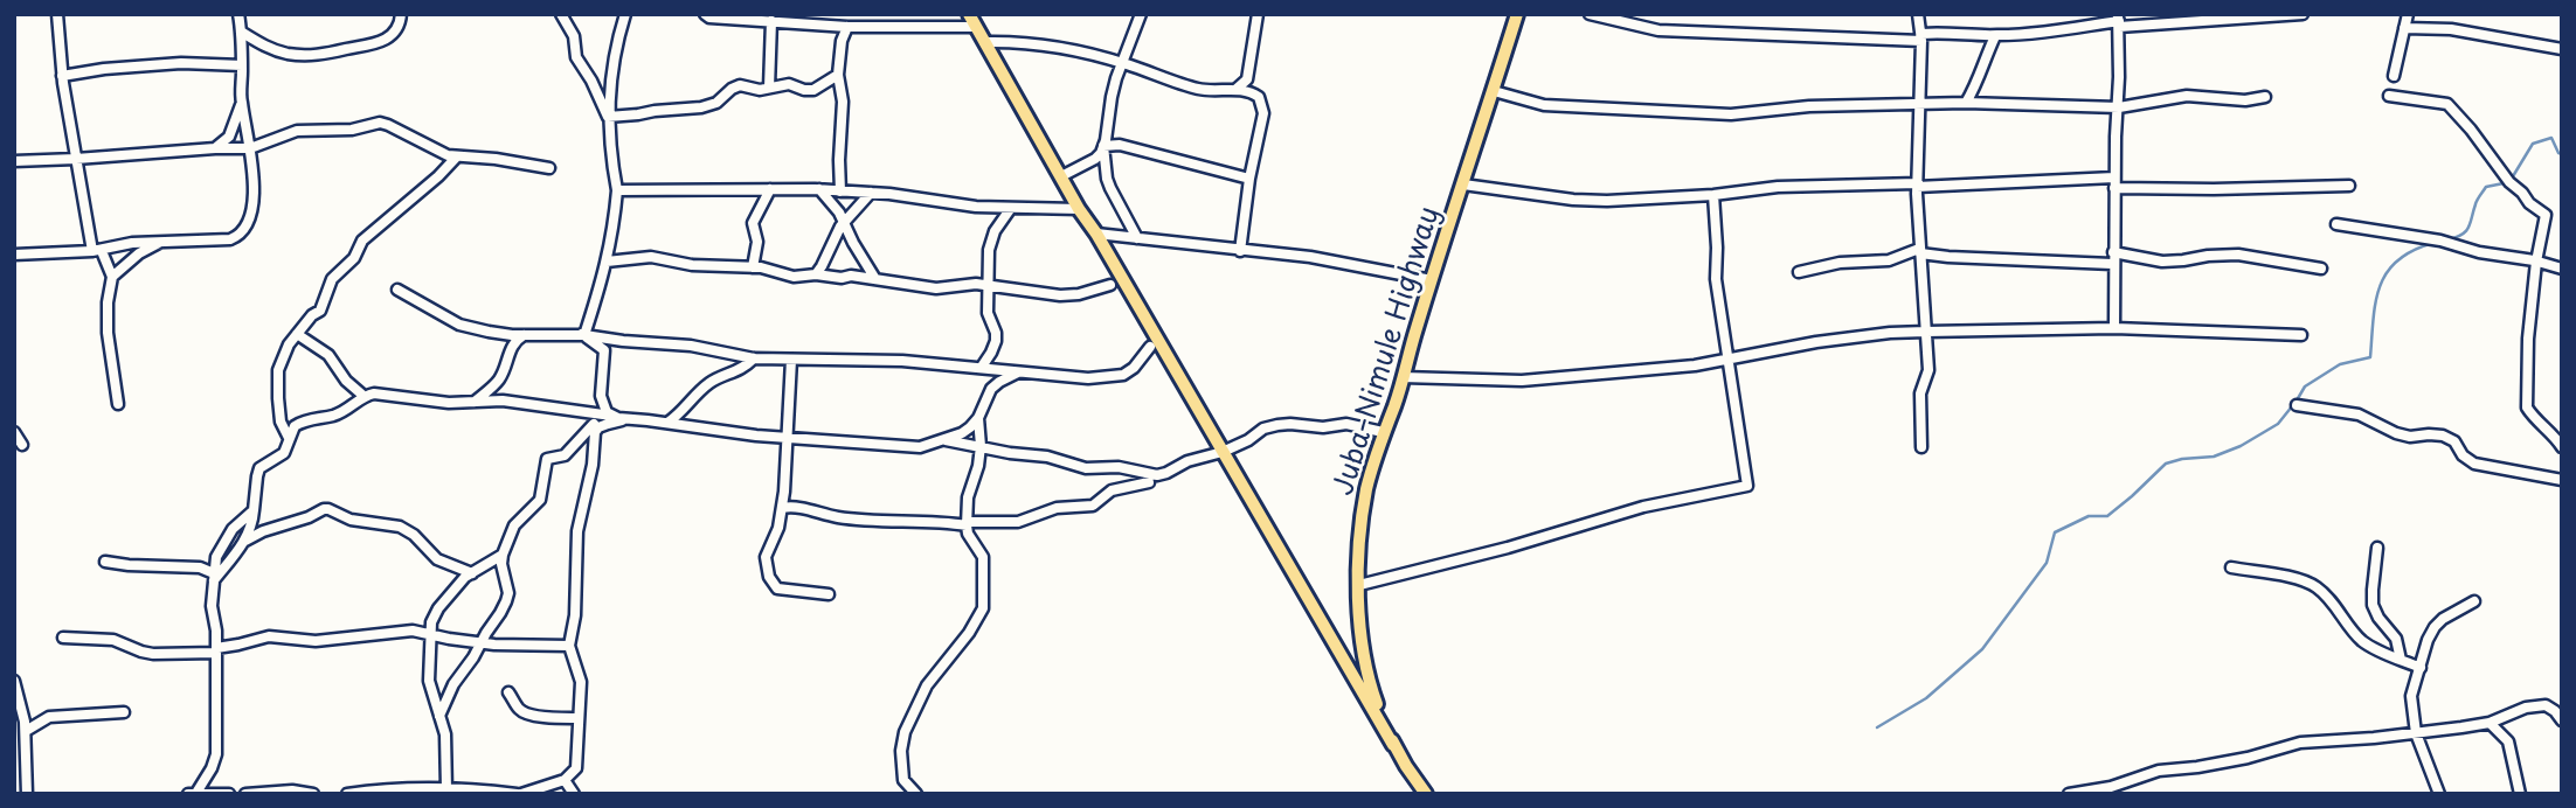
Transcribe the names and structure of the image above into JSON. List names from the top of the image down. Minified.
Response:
{"streets":{"main road":["Juba–Nimule Highway"]}}
